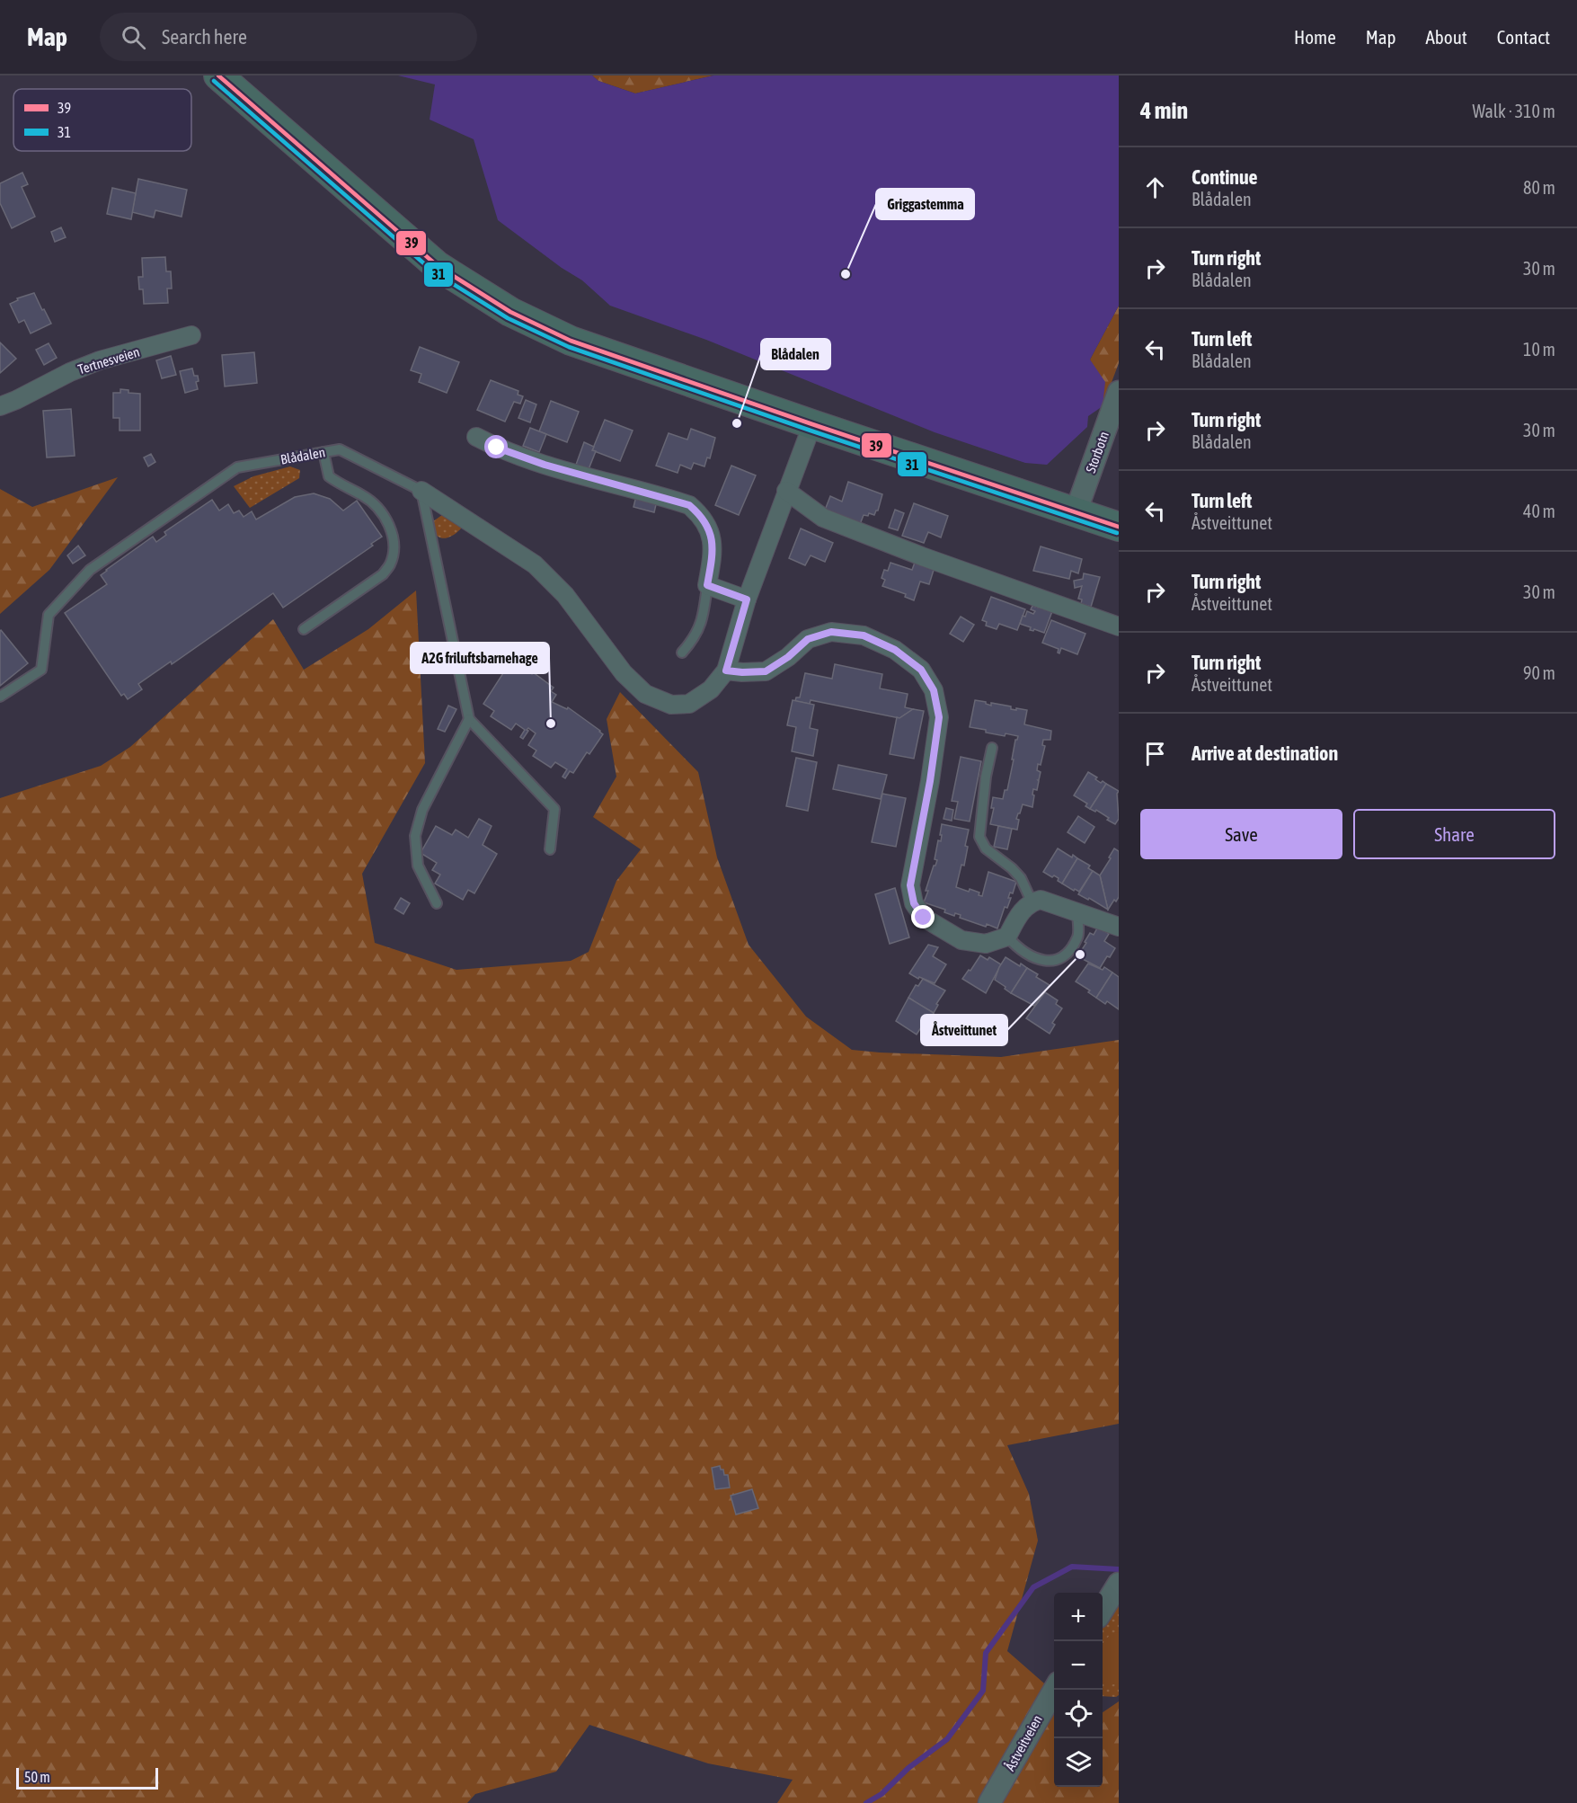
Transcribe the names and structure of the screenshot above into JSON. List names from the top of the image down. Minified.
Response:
{"streets":{"street":["Tertnesveien","Storbotn","Blådalen","Åstveitveien"]},"places":["Griggastemma","Blådalen","A2G friluftsbarnehage","Åstveittunet"],"lines":["transit line 39","transit line 31"],"legend":["39","31"],"scale_bar":"50 m","page":{"header":"Map","search":"Search here","nav":["Home","Map","About","Contact"],"heading":["4 min","Walk · 310 m"],"list":[["Continue","Blådalen","80 m"],["Turn right","Blådalen","30 m"],["Turn left","Blådalen","10 m"],["Turn right","Blådalen","30 m"],["Turn left","Åstveittunet","40 m"],["Turn right","Åstveittunet","30 m"],["Turn right","Åstveittunet","90 m"],"Arrive at destination"],"buttons":["Save","Share"],"map_buttons":["+","−"],"scale":"50 m"}}
